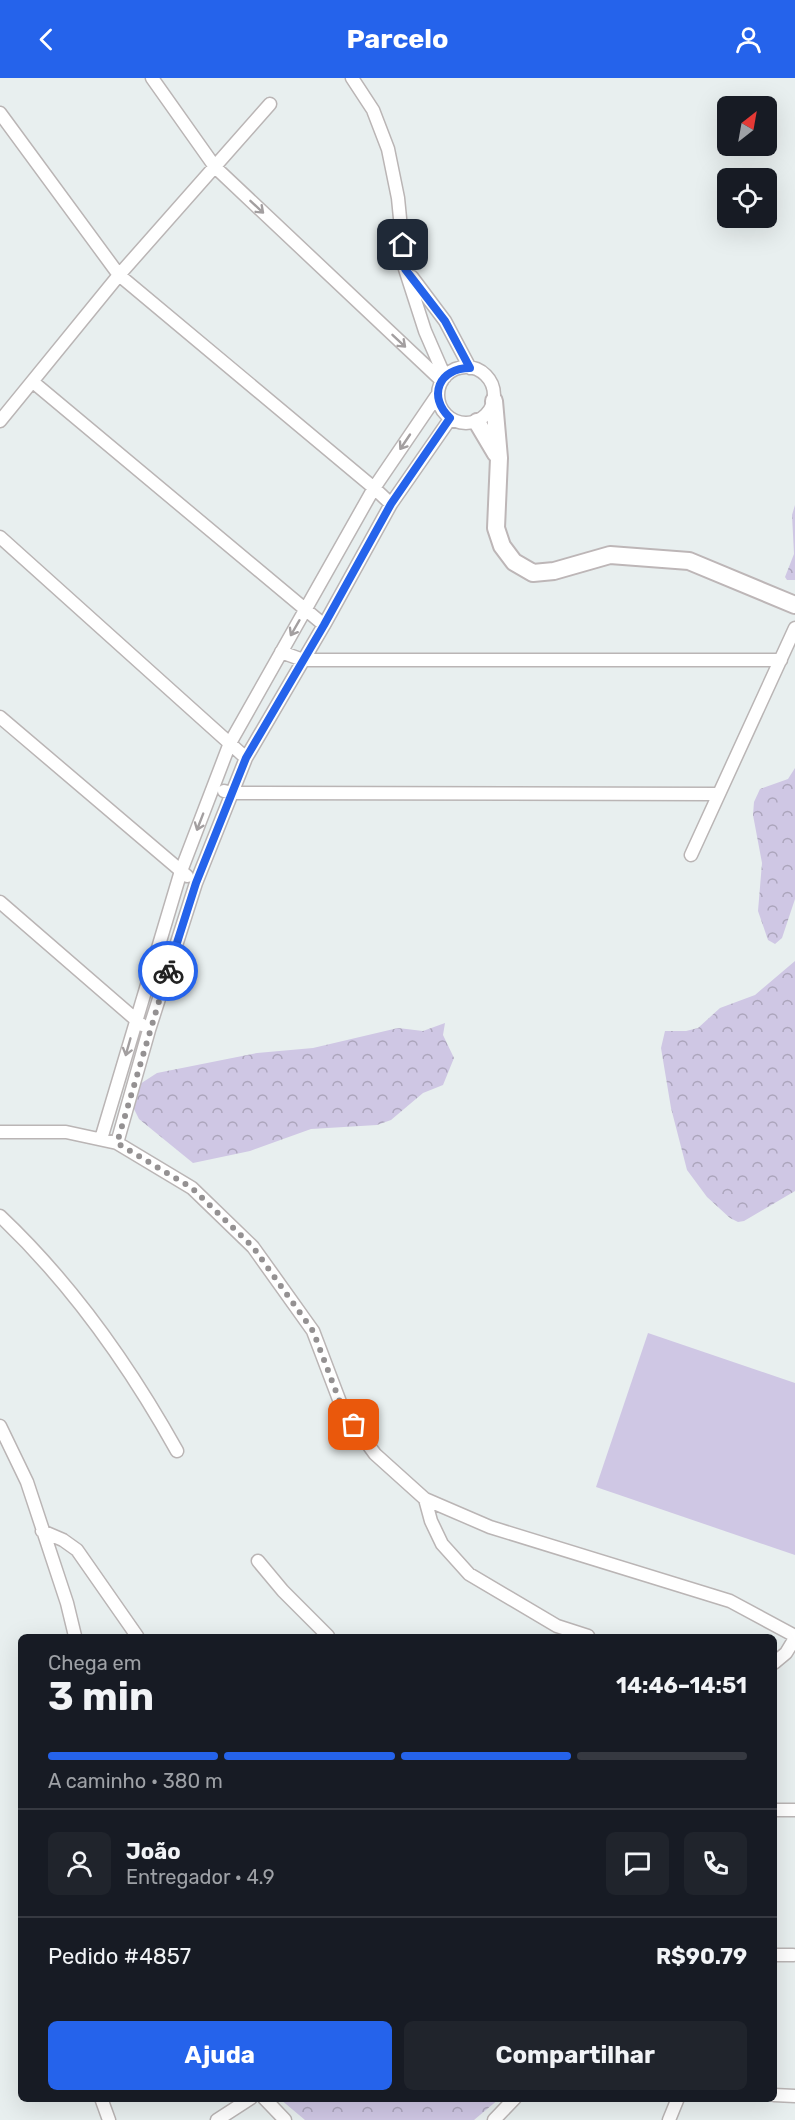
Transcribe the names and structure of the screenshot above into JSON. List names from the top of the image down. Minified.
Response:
{"north":"top right","page":{"header":"Parcelo","heading":["3 min","Chega em","14:46–14:51"],"panel":["João","Entregador · 4.9","Pedido #4857","R$90.79"],"bar":"A caminho · 380 m","buttons":["Ajuda","Compartilhar"]}}
